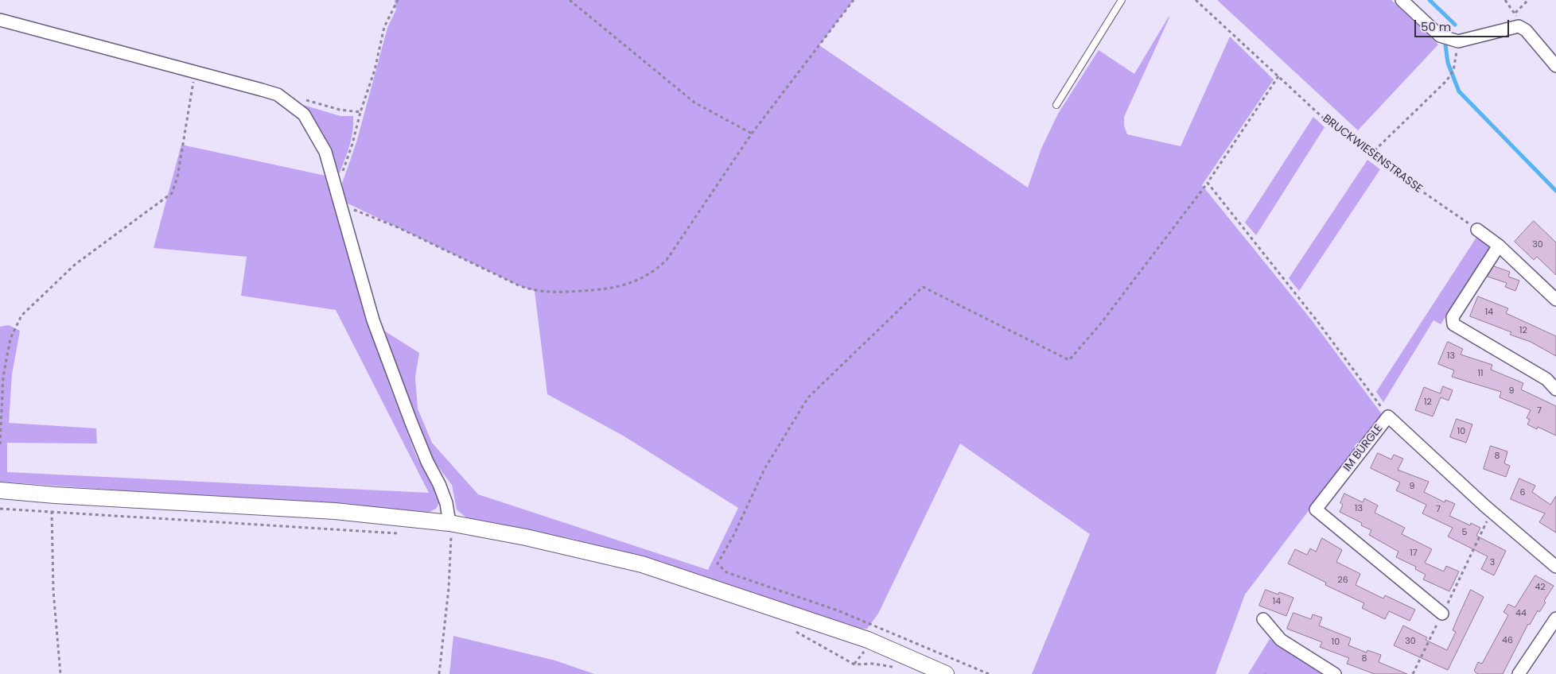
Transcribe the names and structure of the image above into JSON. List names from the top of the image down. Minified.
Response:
{"streets":{"street":["IM BÜRGLE"],"path":["BRUCKWIESENSTRASSE"]},"house_numbers":["30","14","12","13","11","9","12","7","10","8","9","6","13","7","5","17","3","26","42","14","44","46","30","10","8"],"scale_bar":"50 m"}
